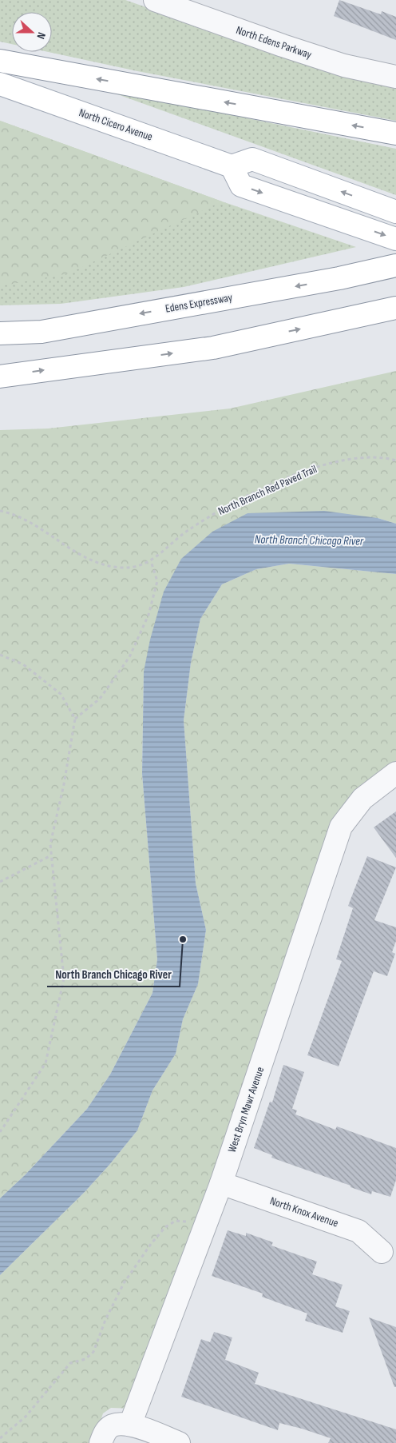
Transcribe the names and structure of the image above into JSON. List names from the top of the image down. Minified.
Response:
{"streets":{"main road":["North Cicero Avenue","Edens Expressway"],"street":["North Edens Parkway","West Bryn Mawr Avenue","North Knox Avenue"],"path":["North Branch Red Paved Trail"]},"crossings":[["West Bryn Mawr Avenue","North Knox Avenue"]],"water":["North Branch Chicago River"],"places":["North Branch Chicago River"],"north":"right"}
